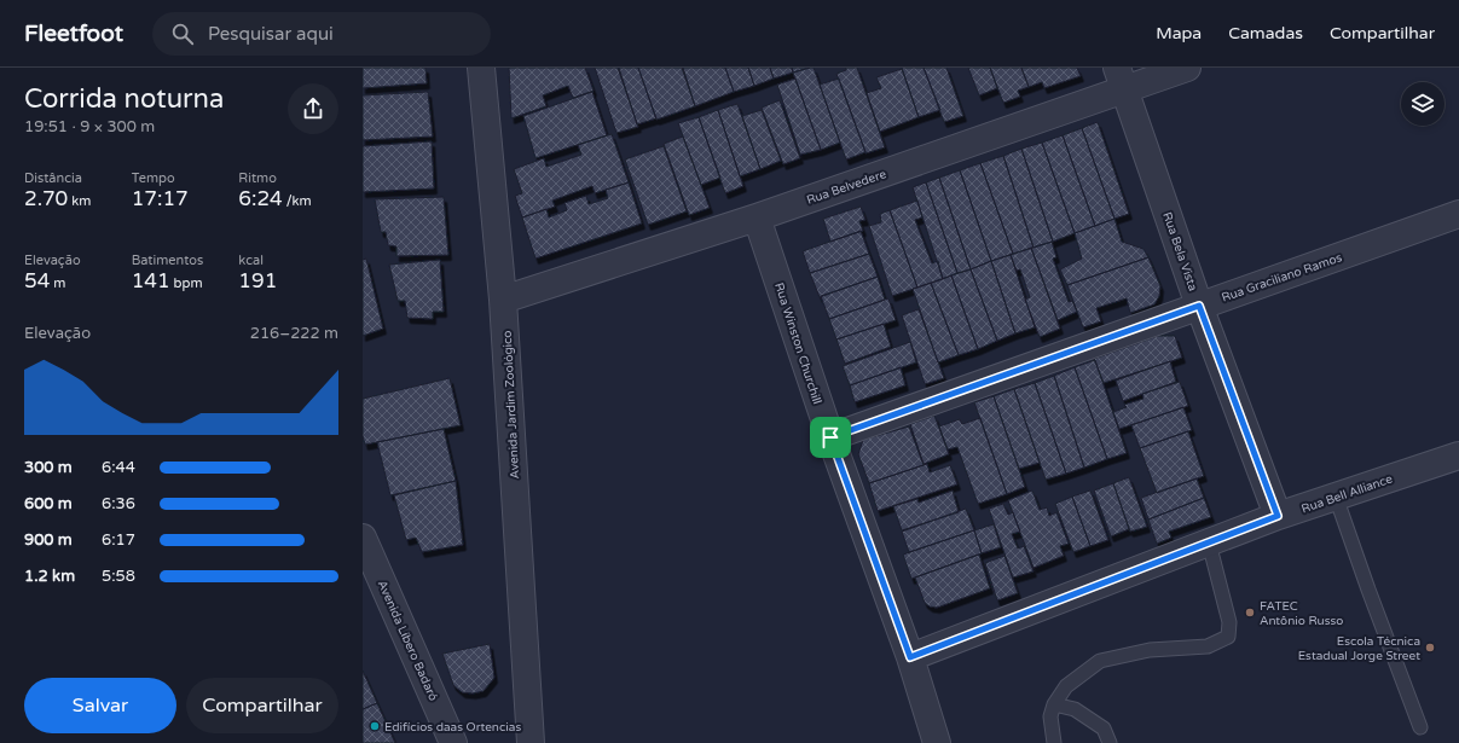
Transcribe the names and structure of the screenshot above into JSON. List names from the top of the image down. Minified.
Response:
{"streets":{"street":["Rua Belvedere","Rua Bela Vista","Rua Graciliano Ramos","Rua Winston Churchill","Avenida Jardim Zoológico","Rua Bell Alliance","Avenida Líbero Badaró"]},"crossings":[["Rua Belvedere","Rua Bela Vista"],["Rua Belvedere","Rua Winston Churchill"],["Rua Belvedere","Avenida Jardim Zoológico"],["Rua Bela Vista","Rua Graciliano Ramos"],["Rua Bela Vista","Rua Bell Alliance"],["Rua Graciliano Ramos","Rua Winston Churchill"],["Rua Winston Churchill","Rua Bell Alliance"]],"places":["FATEC Antônio Russo","Escola Técnica Estadual Jorge Street","Edifícios daas Ortencias"],"page":{"header":"Fleetfoot","search":"Pesquisar aqui","nav":["Mapa","Camadas","Compartilhar"],"heading":["Corrida noturna","19:51 · 9 × 300 m"],"stats":[["Distância","2.70 km"],["Tempo","17:17"],["Ritmo","6:24 /km"],["Elevação","54 m"],["Batimentos","141 bpm"],["kcal","191"]],"chart":["Elevação","216–222 m"],"list":[{"name":"300 m","note":"6:44"},{"name":"600 m","note":"6:36"},{"name":"900 m","note":"6:17"},{"name":"1.2 km","note":"5:58"}],"buttons":["Salvar","Compartilhar"]}}
